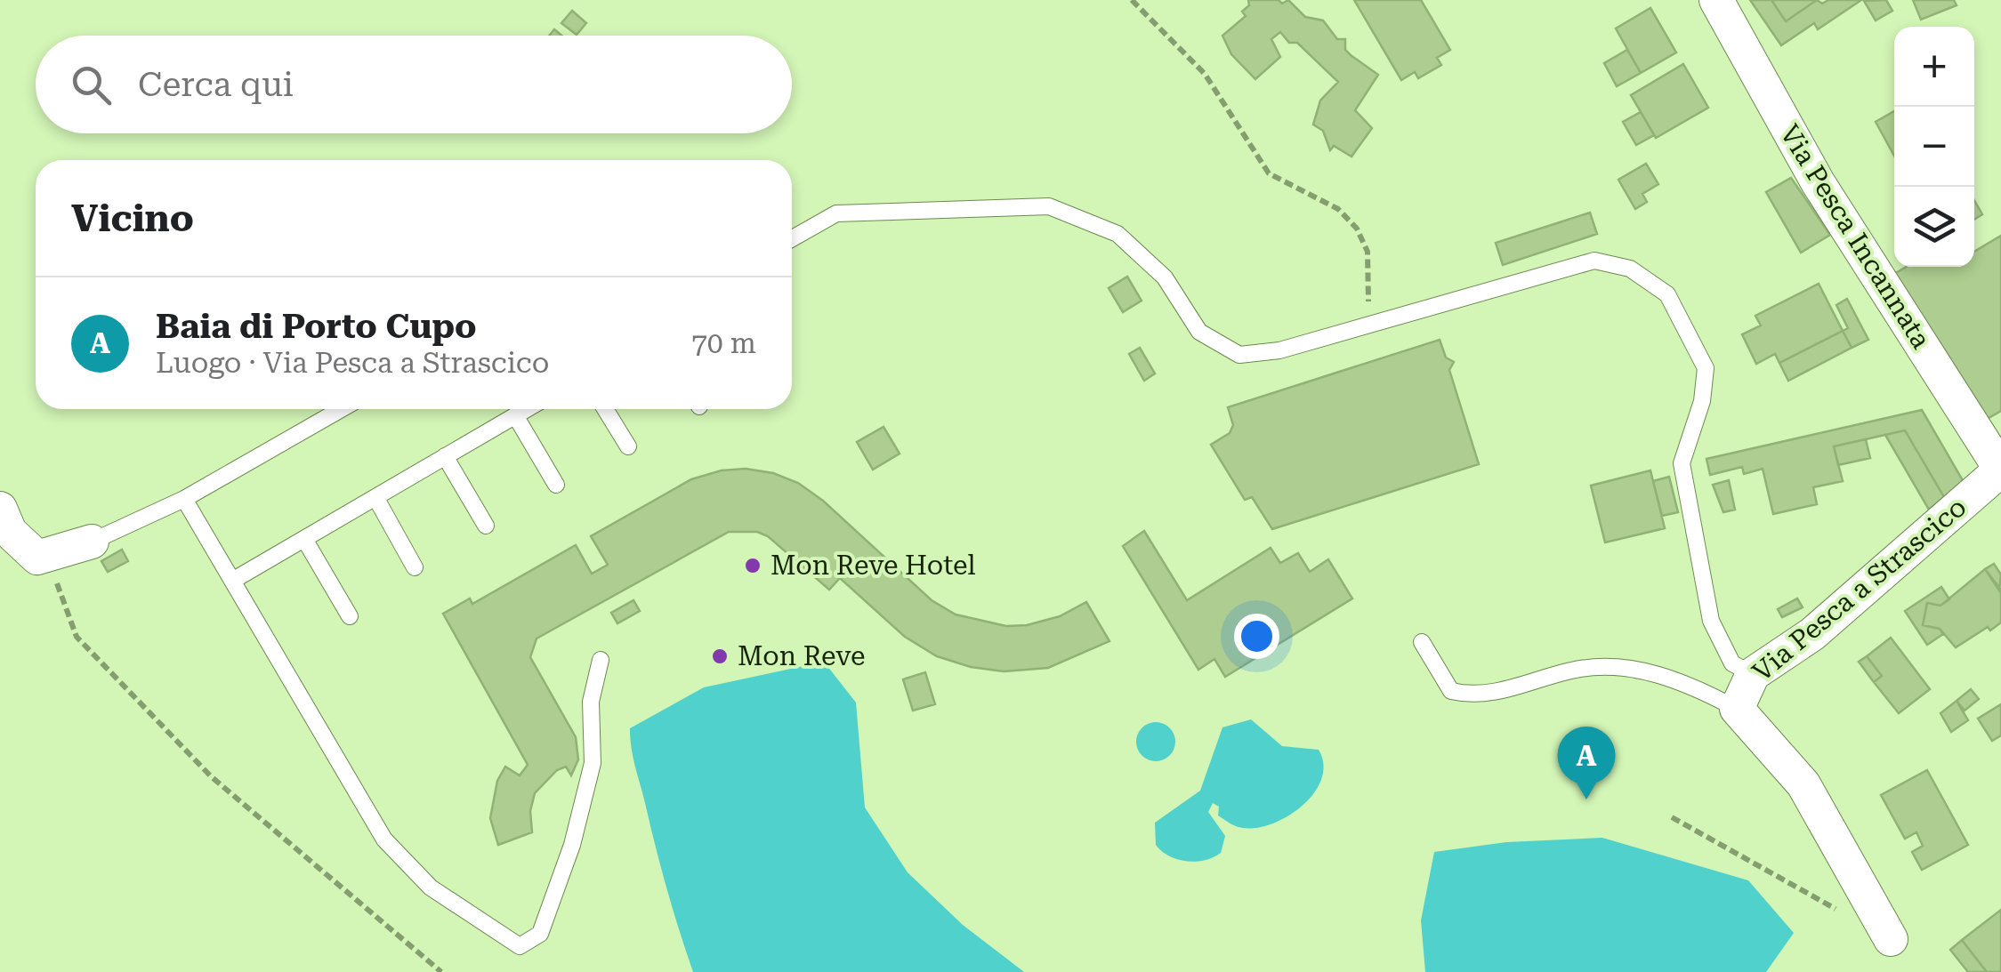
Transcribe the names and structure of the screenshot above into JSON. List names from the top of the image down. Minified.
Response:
{"streets":{"street":["Via Pesca Incannata","Via Pesca a Strascico"]},"crossings":[["Via Pesca Incannata","Via Pesca a Strascico"]],"places":["Mon Reve Hotel","Mon Reve"],"page":{"map_buttons":["+","−"],"search":"Cerca qui","heading":"Vicino","list":[{"mark":"A","name":"Baia di Porto Cupo","note":"Luogo · Via Pesca a Strascico","value":"70 m"}],"pins":"A"}}
